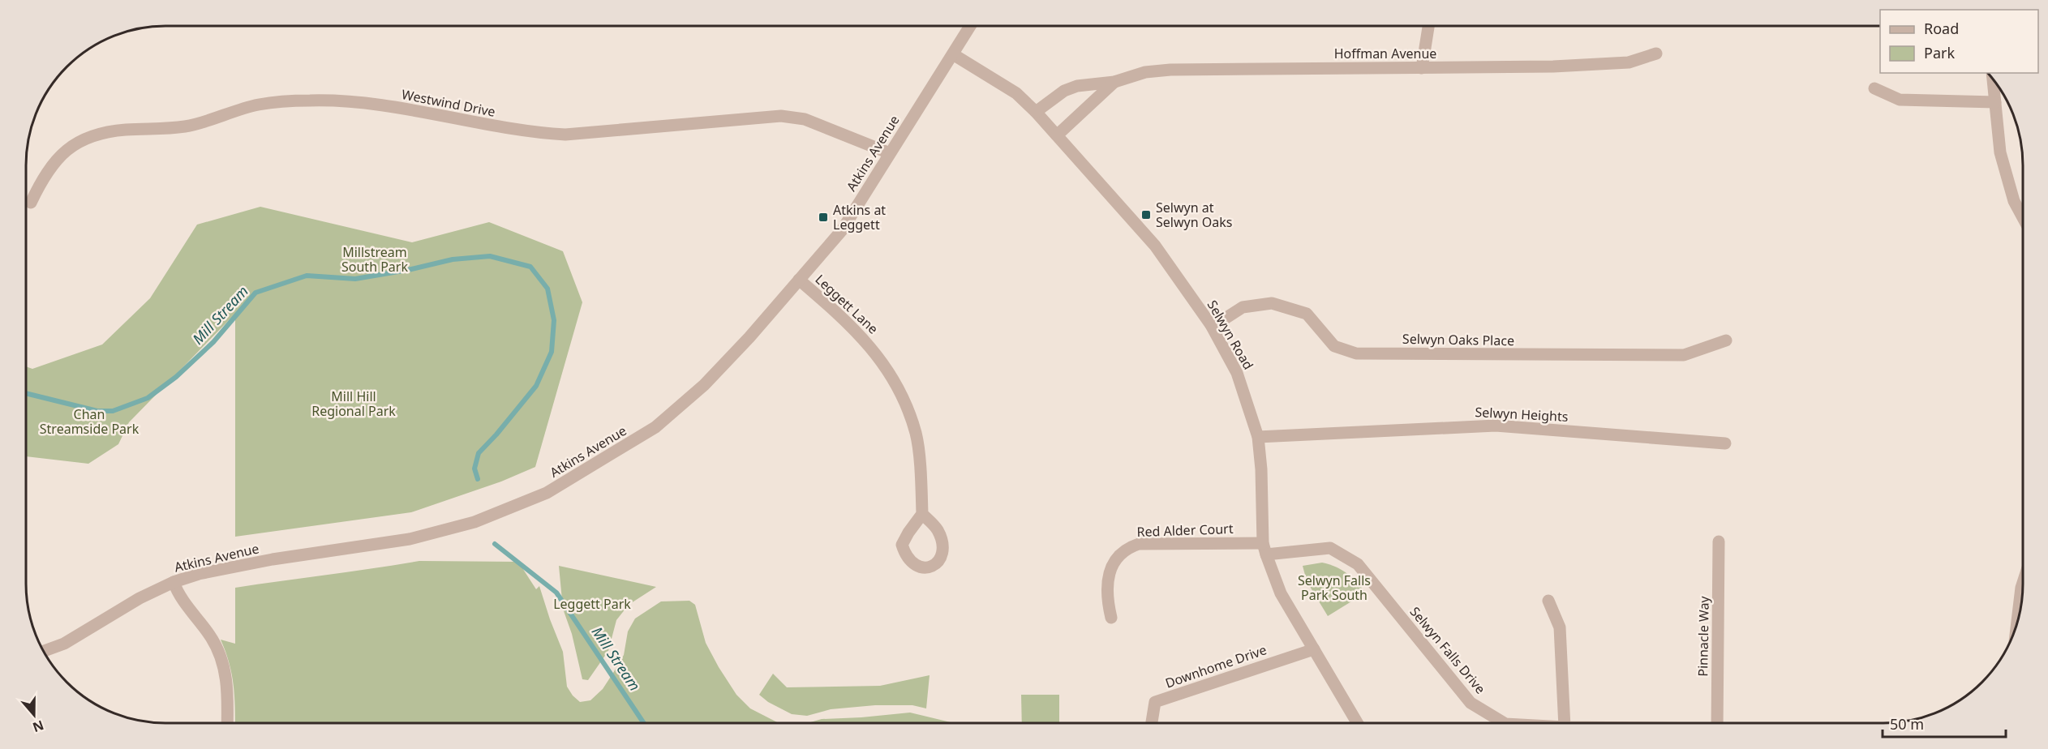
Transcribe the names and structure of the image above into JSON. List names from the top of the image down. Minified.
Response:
{"streets":{"street":["Hoffman Avenue","Westwind Drive","Atkins Avenue","Leggett Lane","Selwyn Road","Selwyn Oaks Place","Selwyn Heights","Red Alder Court","Pinnacle Way","Selwyn Falls Drive","Downhome Drive"]},"crossings":[["Hoffman Avenue","Selwyn Road"],["Westwind Drive","Atkins Avenue"],["Atkins Avenue","Leggett Lane"],["Atkins Avenue","Selwyn Road"],["Selwyn Road","Selwyn Oaks Place"],["Selwyn Road","Selwyn Heights"],["Selwyn Road","Red Alder Court"],["Selwyn Road","Selwyn Falls Drive"],["Selwyn Road","Downhome Drive"],["Red Alder Court","Selwyn Falls Drive"]],"water":["Mill Stream"],"parks":["Millstream South Park","Mill Hill Regional Park","Chan Streamside Park","Selwyn Falls Park South","Leggett Park"],"places":{"transit":["Selwyn at Selwyn Oaks","Atkins at Leggett"]},"legend":["Road","Park"],"scale_bar":"50 m","north":"bottom"}
